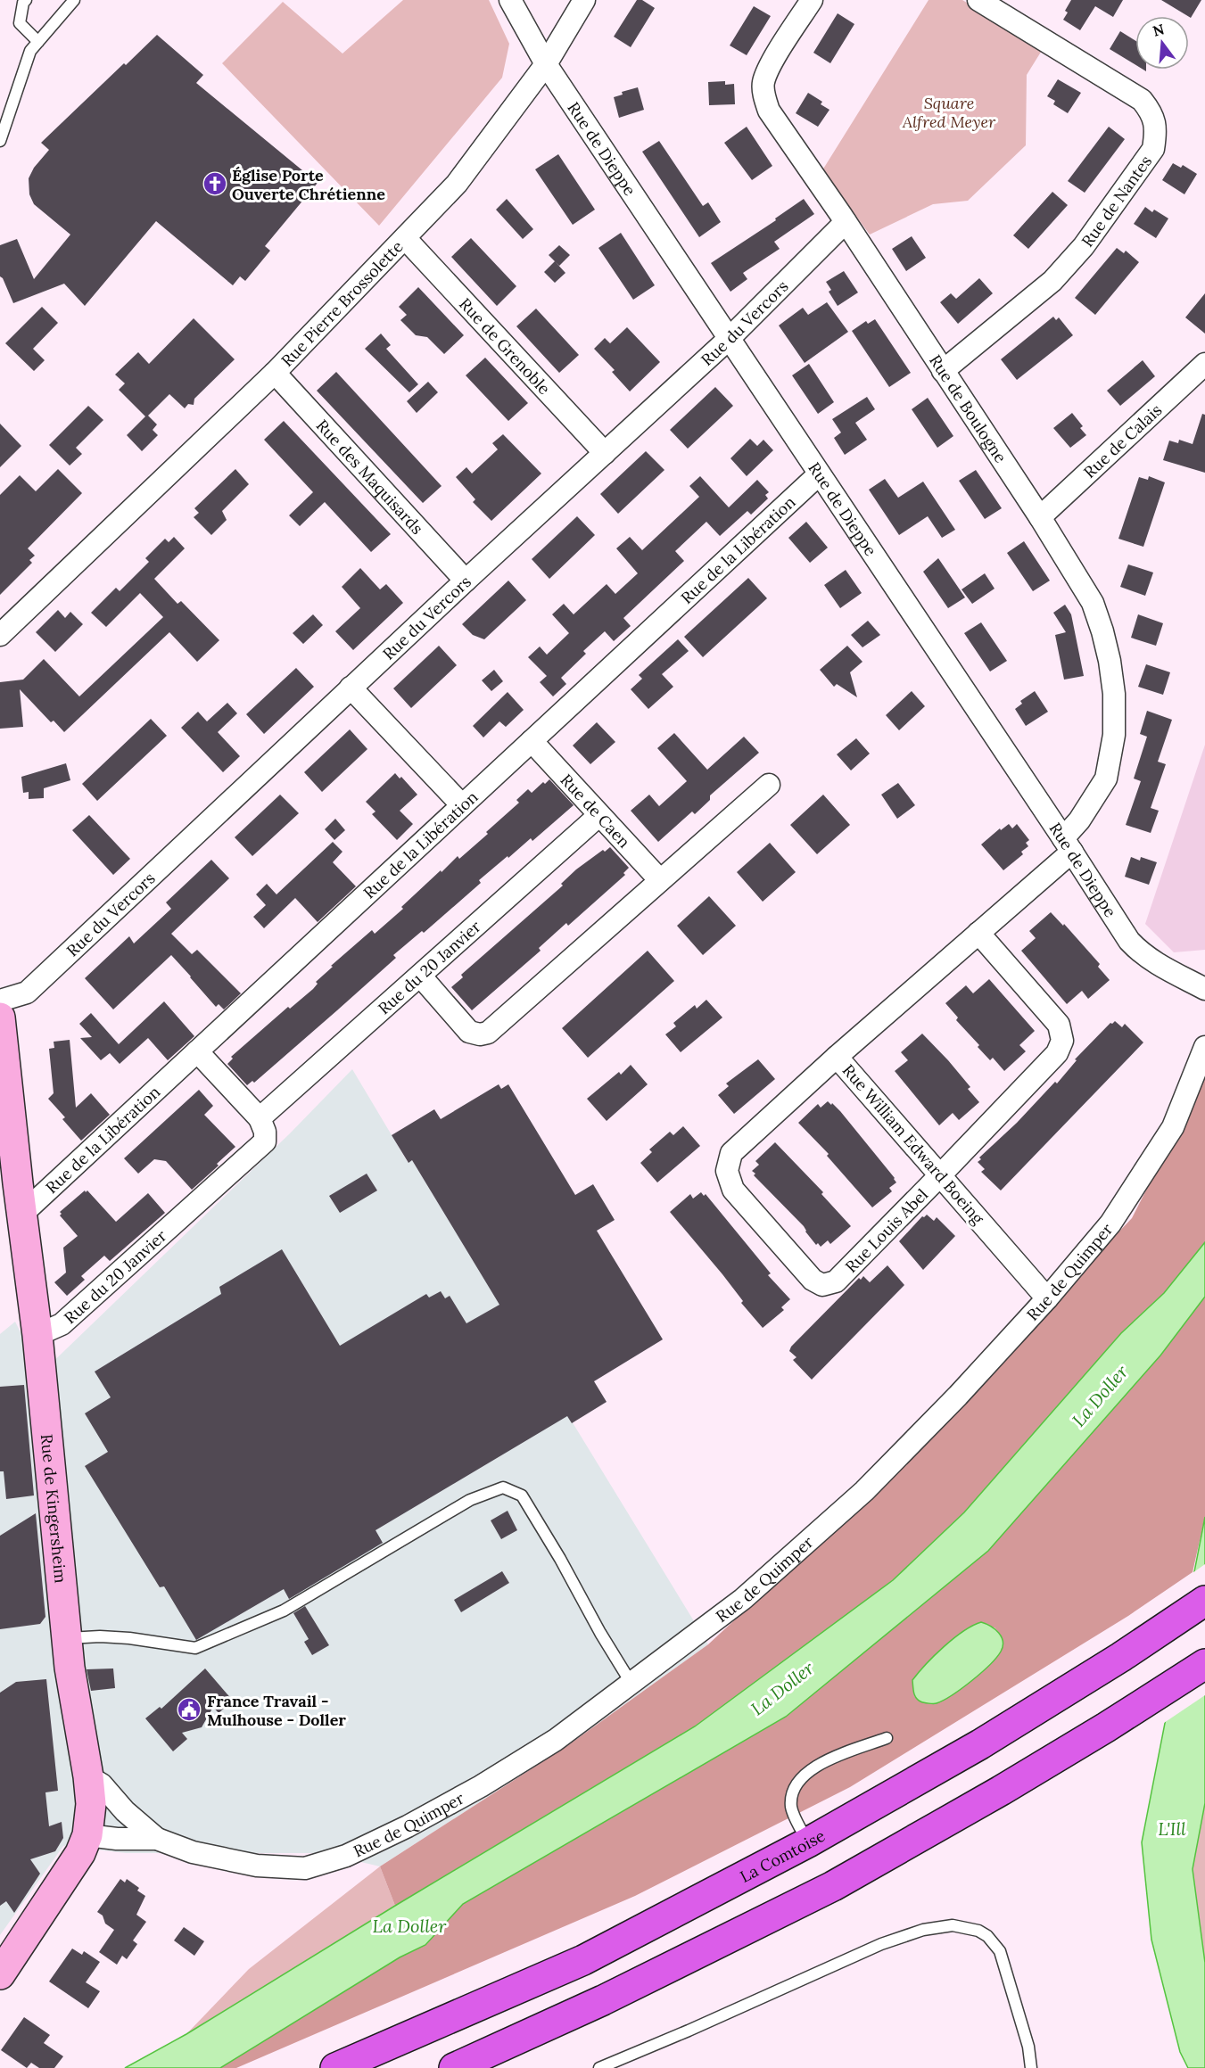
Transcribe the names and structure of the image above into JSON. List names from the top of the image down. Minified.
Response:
{"streets":{"highway":["La Comtoise"],"main road":["Rue de Kingersheim"],"street":["Rue de Dieppe","Rue de Nantes","Rue Pierre Brossolette","Rue du Vercors","Rue de Grenoble","Rue de Boulogne","Rue de Calais","Rue des Maquisards","Rue de la Libération","Rue de Caen","Rue du 20 Janvier","Rue William Edward Boeing","Rue Louis Abel","Rue de Quimper"]},"crossings":[["Rue de Dieppe","Rue Pierre Brossolette"],["Rue de Dieppe","Rue du Vercors"],["Rue de Dieppe","Rue de Boulogne"],["Rue de Dieppe","Rue de la Libération"],["Rue de Dieppe","Rue William Edward Boeing"],["Rue de Nantes","Rue de Boulogne"],["Rue Pierre Brossolette","Rue de Grenoble"],["Rue Pierre Brossolette","Rue des Maquisards"],["Rue du Vercors","Rue de Grenoble"],["Rue du Vercors","Rue de Boulogne"],["Rue du Vercors","Rue des Maquisards"],["Rue de Boulogne","Rue de Calais"],["Rue de Boulogne","Rue William Edward Boeing"],["Rue de la Libération","Rue de Caen"],["Rue de la Libération","Rue de Kingersheim"],["Rue de Caen","Rue du 20 Janvier"],["Rue du 20 Janvier","Rue de Kingersheim"],["Rue William Edward Boeing","Rue Louis Abel"],["Rue William Edward Boeing","Rue de Quimper"],["Rue de Quimper","Rue de Kingersheim"]],"water":["La Doller","L'Ill"],"parks":["Square Alfred Meyer"],"places":{"church":["Église Porte Ouverte Chrétienne"],"public building":["France Travail - Mulhouse - Doller"]},"north":"top"}
